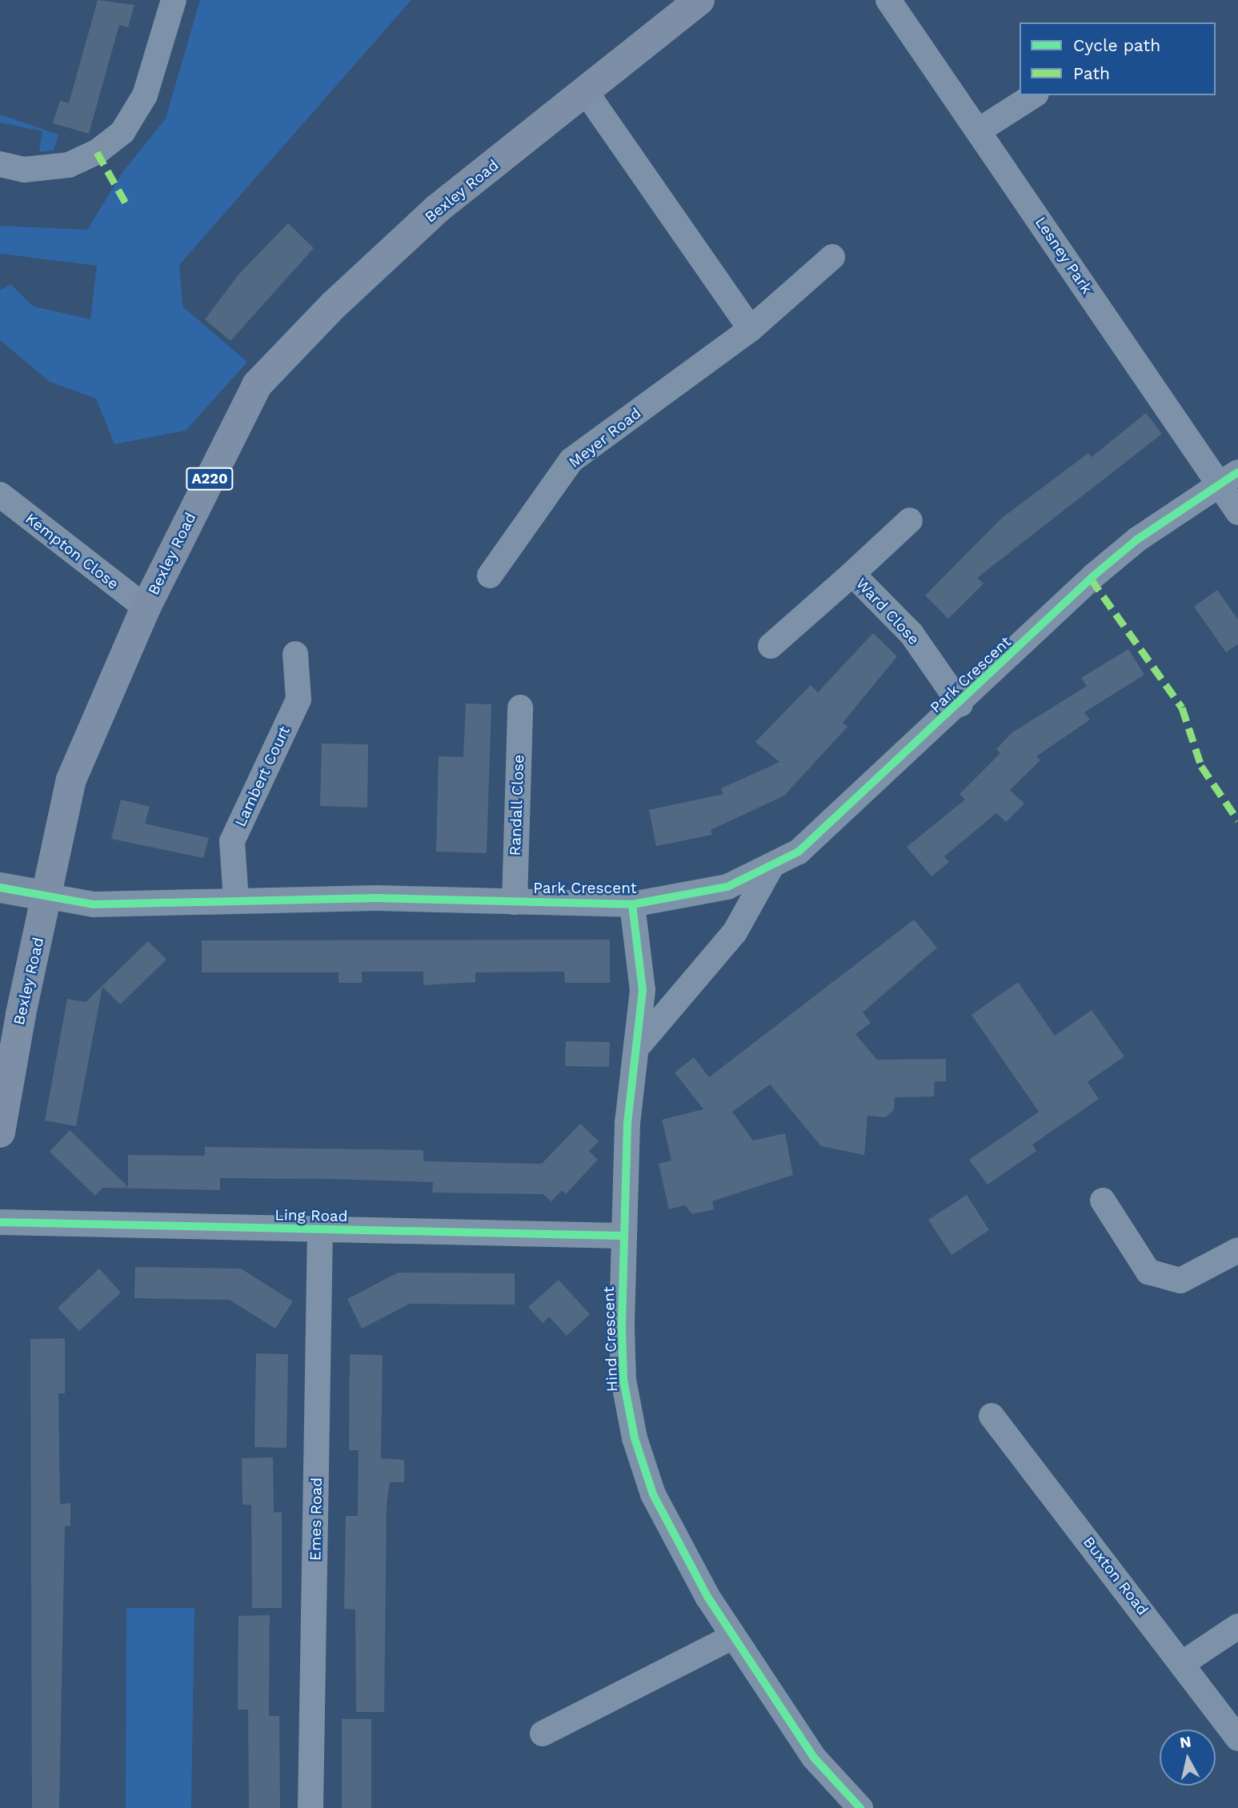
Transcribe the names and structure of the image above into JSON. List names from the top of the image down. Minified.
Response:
{"streets":{"main road":["Bexley Road","A220"],"street":["Lesney Park","Meyer Road","Kempton Close","Ward Close","Park Crescent","Lambert Court","Randall Close","Ling Road","Hind Crescent","Emes Road","Buxton Road"]},"crossings":[["Bexley Road","Kempton Close"],["Bexley Road","Park Crescent"],["Lesney Park","Park Crescent"],["Ward Close","Park Crescent"],["Park Crescent","Lambert Court"],["Park Crescent","Randall Close"],["Park Crescent","Hind Crescent"],["Ling Road","Hind Crescent"],["Ling Road","Emes Road"]],"legend":["Cycle path","Path"],"north":"top"}
